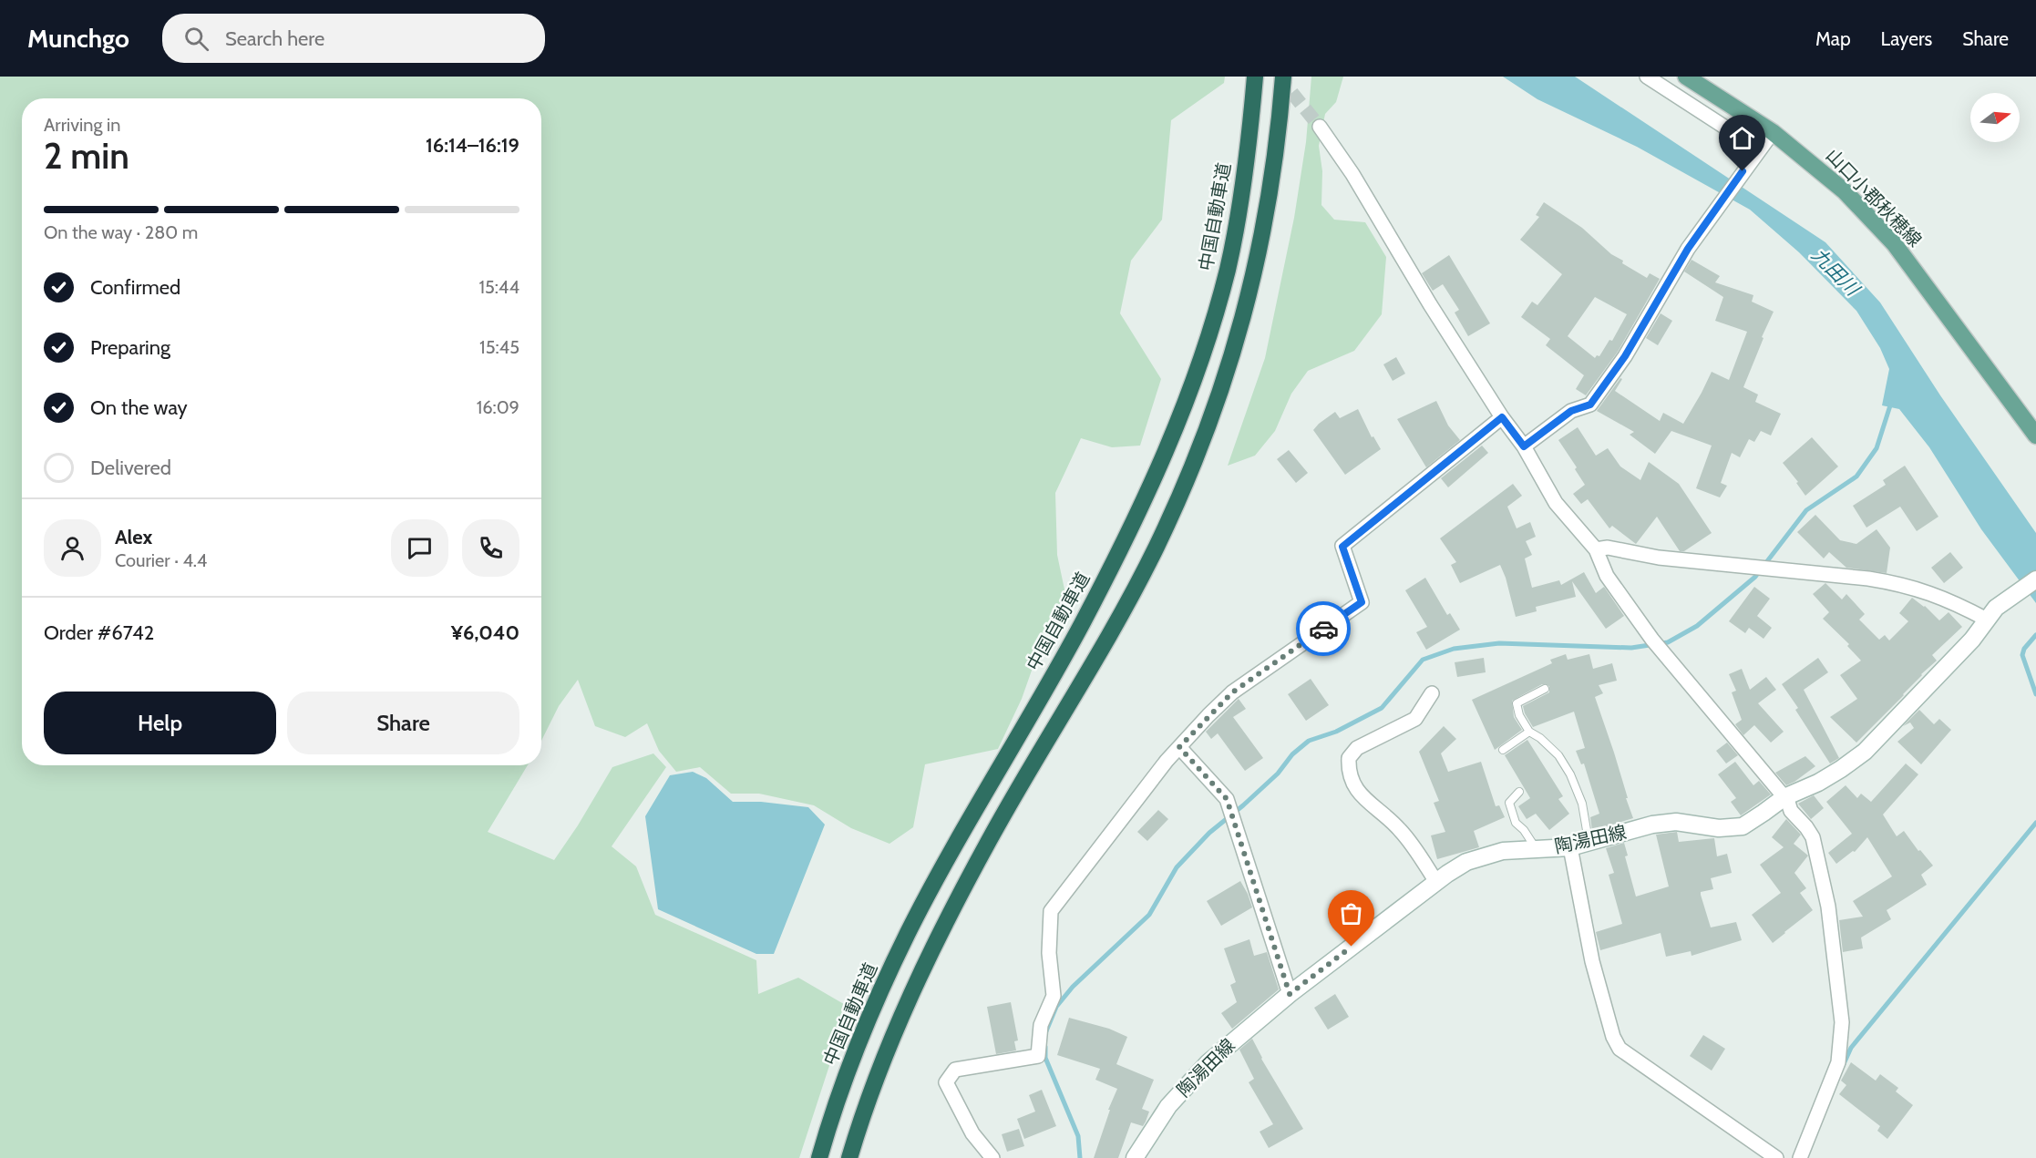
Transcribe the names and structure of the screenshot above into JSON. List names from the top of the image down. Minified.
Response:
{"streets":{"highway":["中国自動車道"],"main road":["山口小郡秋穂線","陶湯田線"]},"water":["九田川"],"north":"right","page":{"header":"Munchgo","search":"Search here","nav":["Map","Layers","Share"],"heading":["2 min","Arriving in","16:14–16:19"],"panel":["Alex","Courier · 4.4","Order #6742","¥6,040"],"bar":"On the way · 280 m","list":[["Confirmed","15:44"],["Preparing","15:45"],["On the way","16:09"],"Delivered"],"buttons":["Help","Share"]}}
